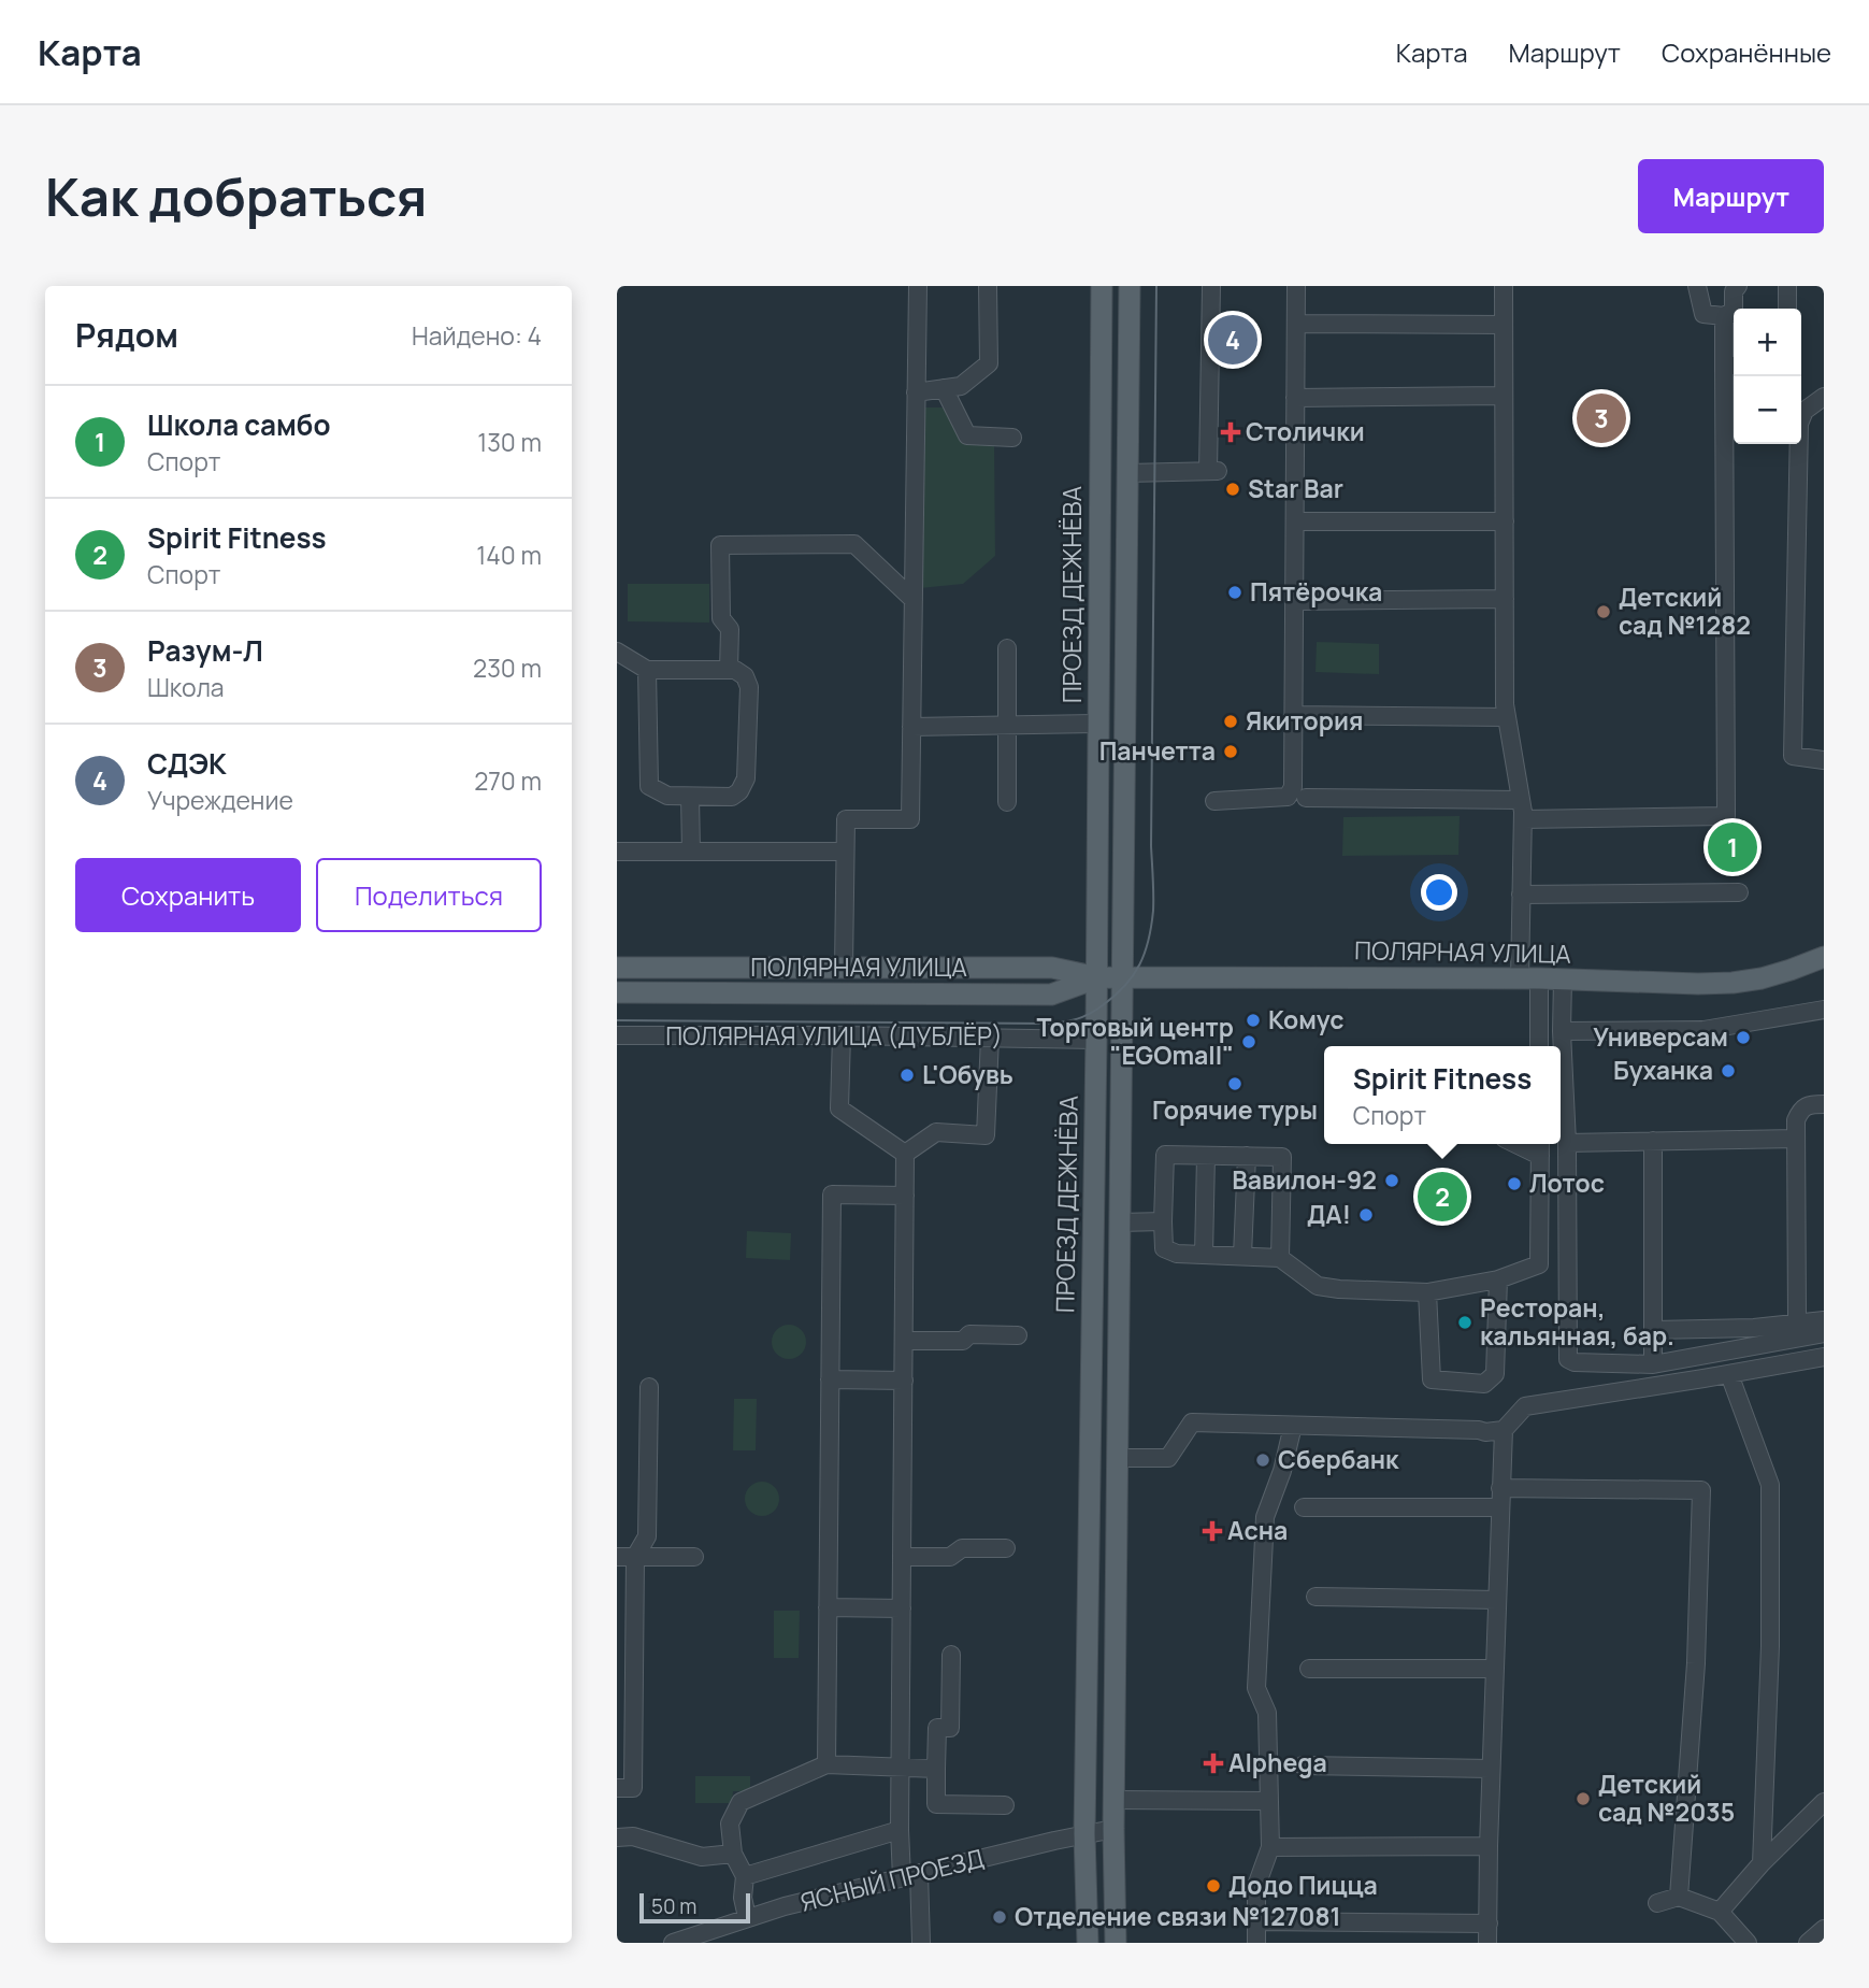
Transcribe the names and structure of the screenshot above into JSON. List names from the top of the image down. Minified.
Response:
{"streets":{"main road":["ПРОЕЗД ДЕЖНЁВА","ПОЛЯРНАЯ УЛИЦА"],"street":["ПОЛЯРНАЯ УЛИЦА (ДУБЛЁР)","ЯСНЫЙ ПРОЕЗД"]},"crossings":[["ПРОЕЗД ДЕЖНЁВА","ПОЛЯРНАЯ УЛИЦА"],["ПРОЕЗД ДЕЖНЁВА","ПОЛЯРНАЯ УЛИЦА (ДУБЛЁР)"],["ПРОЕЗД ДЕЖНЁВА","ЯСНЫЙ ПРОЕЗД"]],"places":{"health":["Столички","Асна","Alphega"],"other":["Star Bar","Пятёрочка","Детский сад №1282","Якитория","Панчетта","Комус","Универсам","Торговый центр \"EGOmall\"","Буханка","L'Обувь","Горячие туры","Вавилон-92","Лотос","ДА!","Ресторан, кальянная, бар.","Сбербанк","Детский сад №2035","Додо Пицца","Отделение связи №127081"]},"scale_bar":"50 m","page":{"header":"Карта","nav":["Карта","Маршрут","Сохранённые"],"buttons":["Маршрут",["Сохранить","Поделиться"]],"title":"Как добраться","heading":["Рядом","Найдено: 4"],"map_buttons":["+","−"],"pins":["4","3","1","2"],"list":[{"mark":"1","name":"Школа самбо","note":"Спорт","value":"130 m"},{"mark":"2","name":"Spirit Fitness","note":"Спорт","value":"140 m"},{"mark":"3","name":"Разум-Л","note":"Школа","value":"230 m"},{"mark":"4","name":"СДЭК","note":"Учреждение","value":"270 m"}],"popup":["Spirit Fitness","Спорт"],"scale":"50 m"}}
